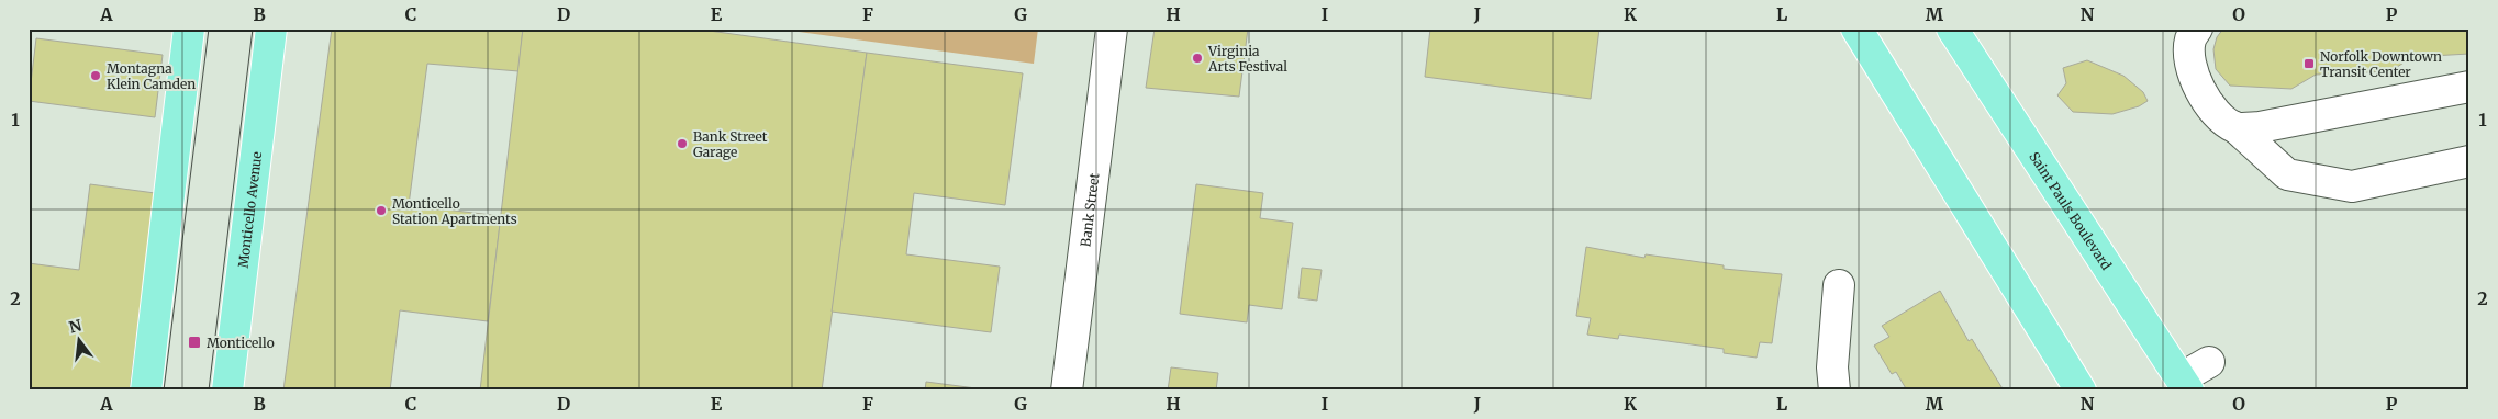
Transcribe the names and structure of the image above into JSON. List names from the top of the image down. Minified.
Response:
{"streets":{"main road":["Monticello Avenue","Saint Pauls Boulevard"],"street":["Bank Street"]},"places":{"other":["Virginia Arts Festival","Montagna Klein Camden","Bank Street Garage","Monticello Station Apartments"],"transit":["Norfolk Downtown Transit Center","Monticello"]},"north":"top","grid":{"columns":["A","B","C","D","E","F","G","H","I","J","K","L","M","N","O","P"],"rows":["1","2"]}}
